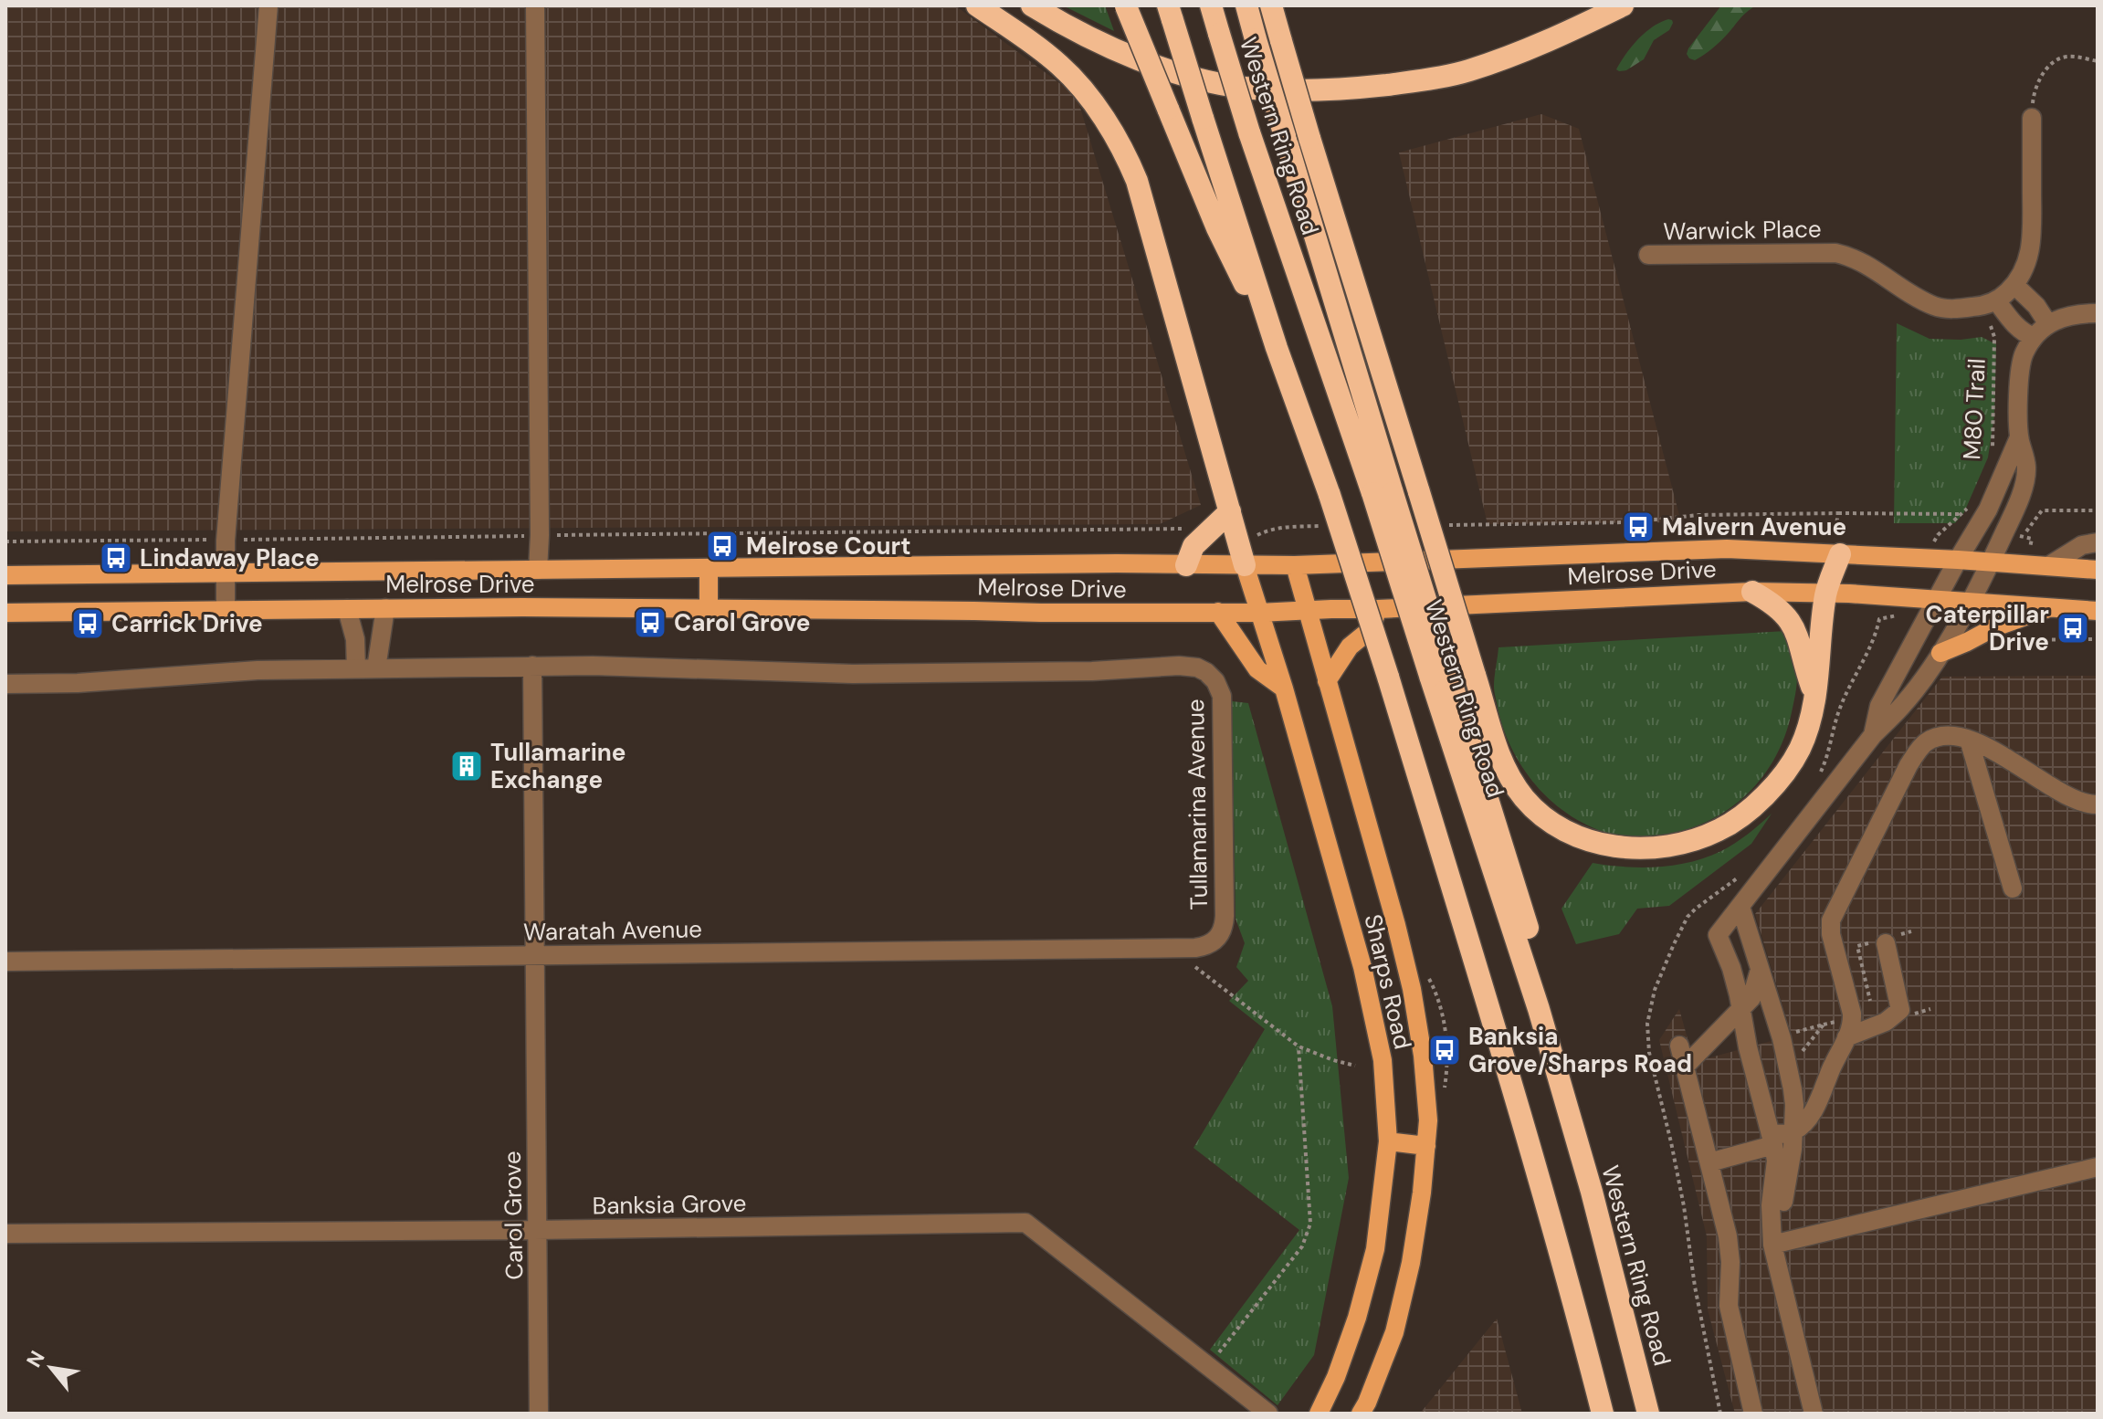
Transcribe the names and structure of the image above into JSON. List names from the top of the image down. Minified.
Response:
{"streets":{"highway":["Western Ring Road"],"main road":["Melrose Drive","Sharps Road"],"street":["Warwick Place","Tullamarina Avenue","Waratah Avenue","Banksia Grove","Carol Grove"],"path":["M80 Trail"]},"crossings":[["Warwick Place","M80 Trail"],["Melrose Drive","Sharps Road"],["Tullamarina Avenue","Waratah Avenue"],["Tullamarina Avenue","Carol Grove"],["Waratah Avenue","Carol Grove"],["Banksia Grove","Carol Grove"]],"places":{"bus stop":["Malvern Avenue","Melrose Court","Lindaway Place","Carol Grove","Carrick Drive","Caterpillar Drive","Banksia Grove/Sharps Road"],"building":["Tullamarine Exchange"]},"north":"top left"}
